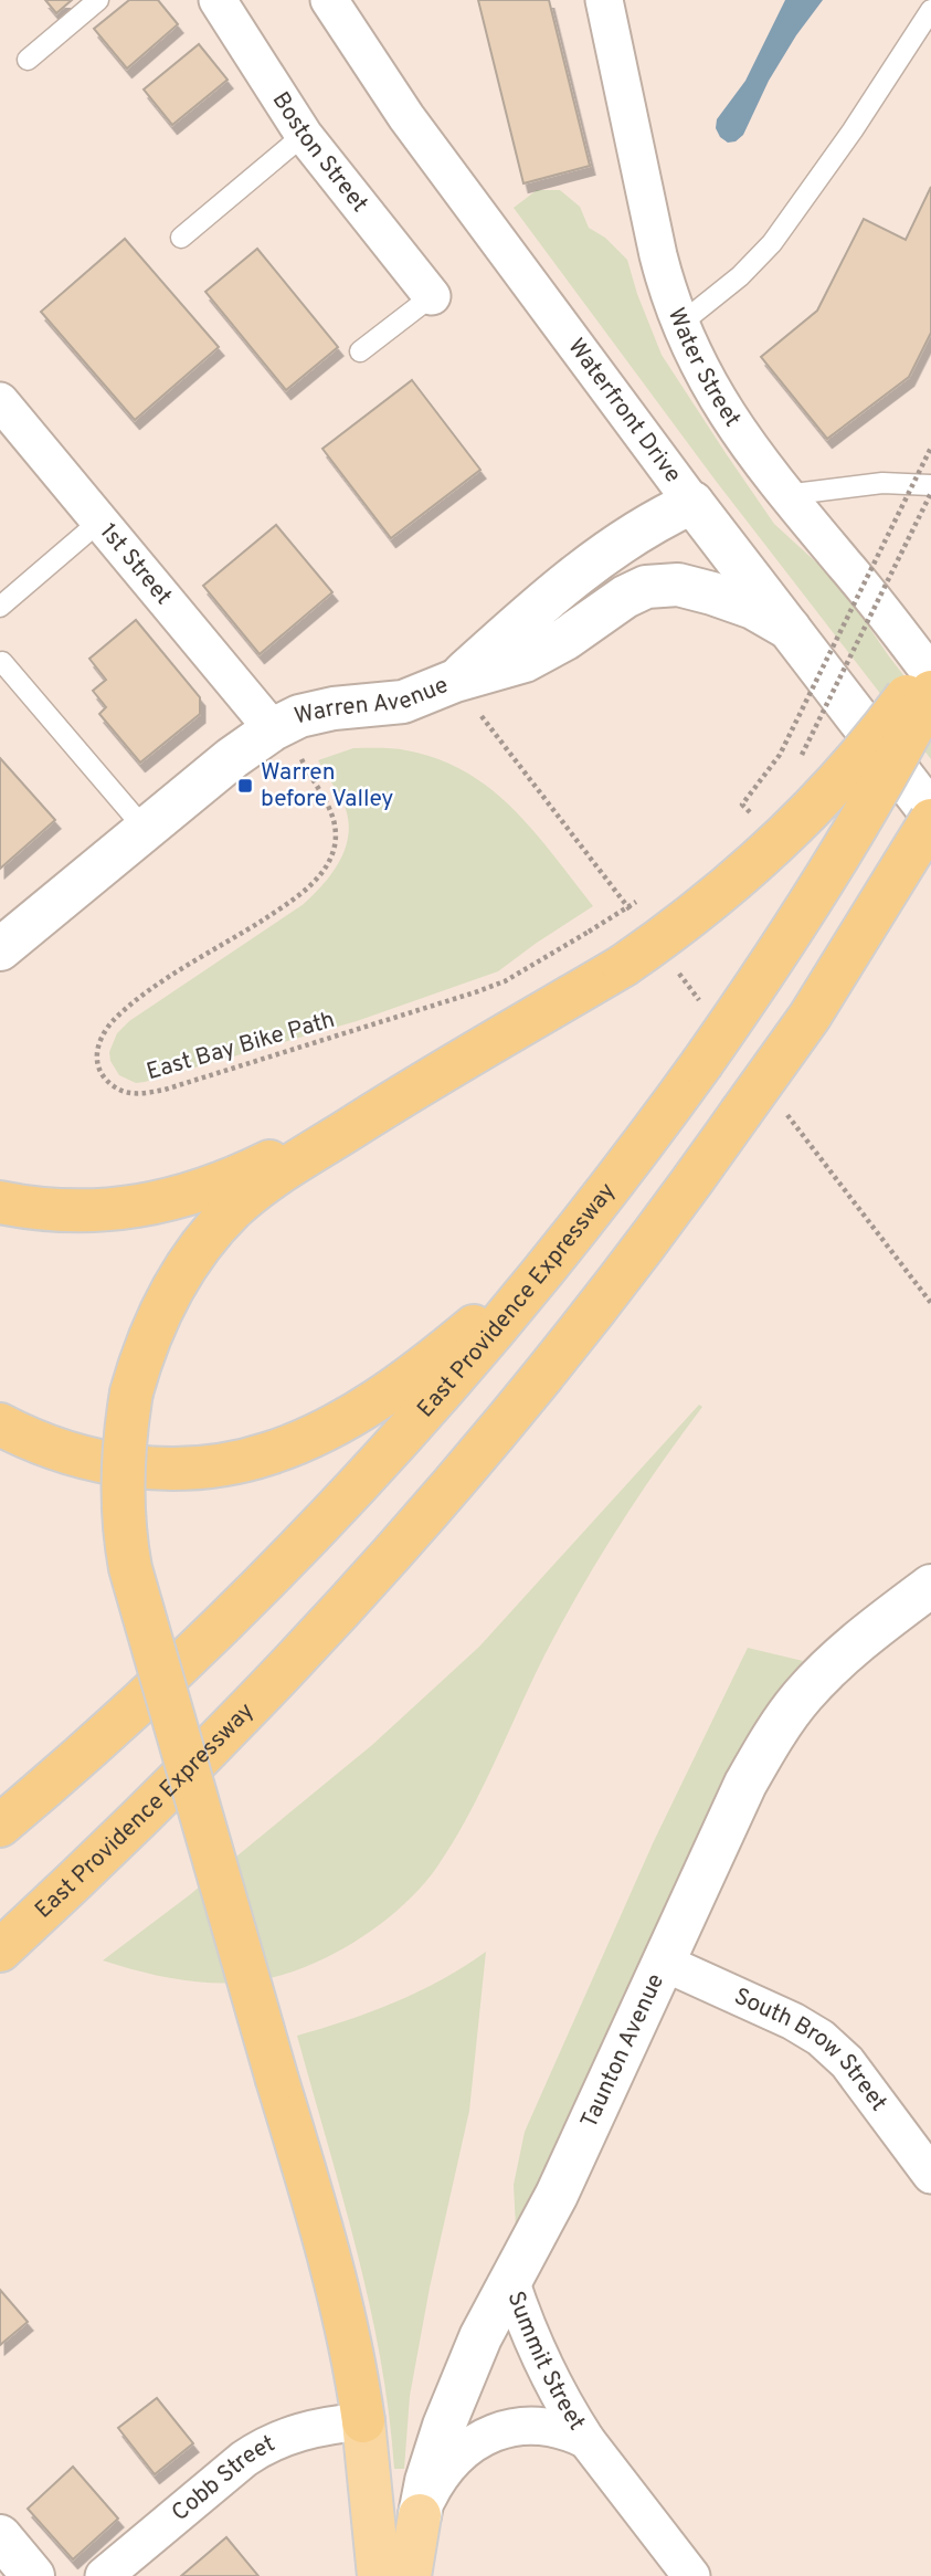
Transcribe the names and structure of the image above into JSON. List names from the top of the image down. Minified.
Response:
{"streets":{"highway":["East Providence Expressway","Taunton Avenue"],"main road":["Waterfront Drive","Warren Avenue"],"street":["Boston Street","Water Street","1st Street","South Brow Street","Summit Street","Cobb Street"],"path":["East Bay Bike Path"]},"crossings":[["Waterfront Drive","Warren Avenue"],["1st Street","Warren Avenue"],["Taunton Avenue","South Brow Street"],["Taunton Avenue","Summit Street"]],"places":{"transit":["Warren before Valley"]}}
